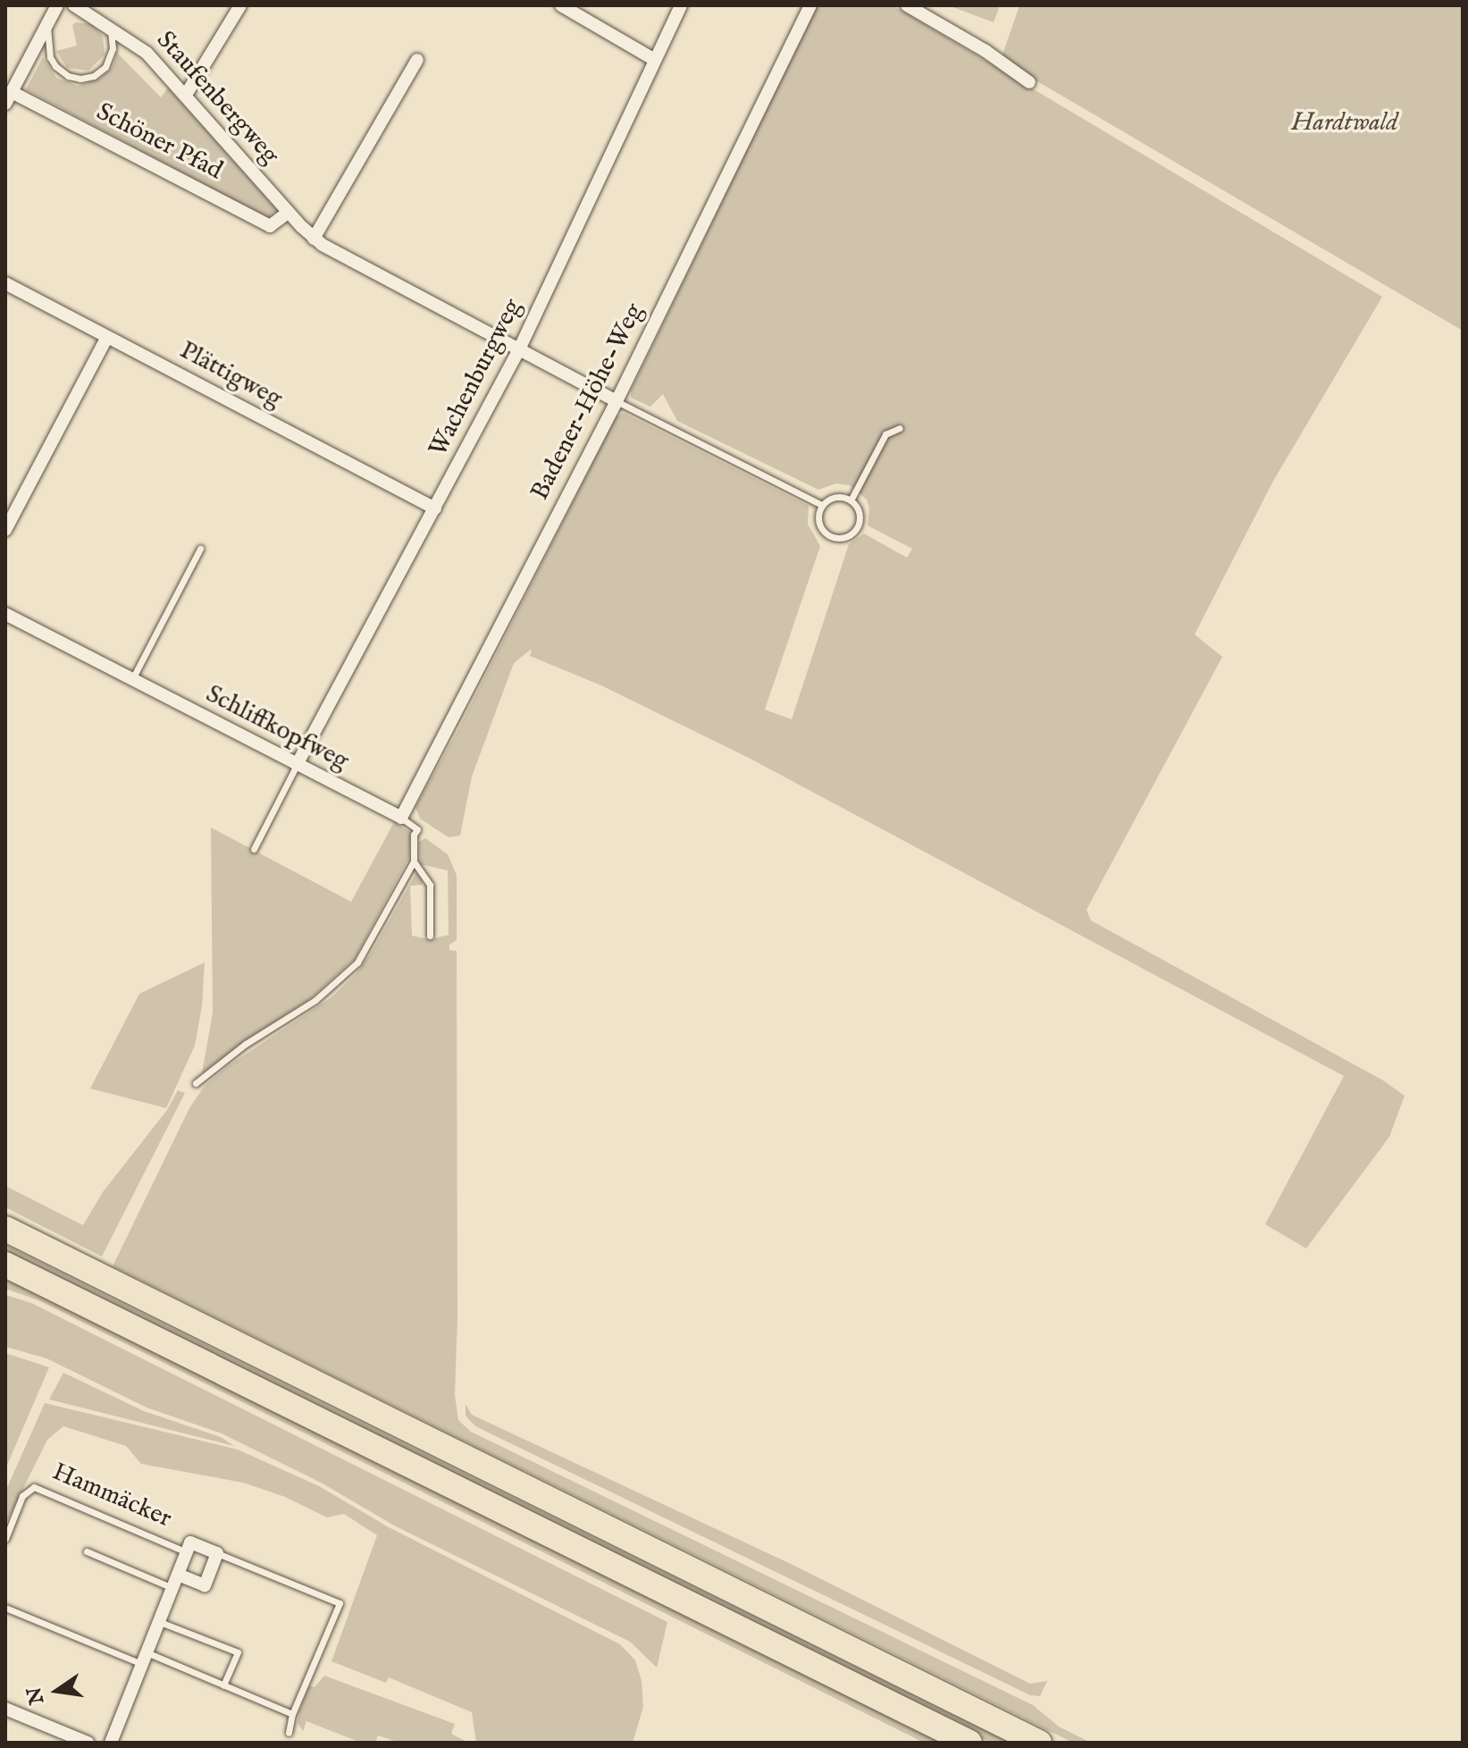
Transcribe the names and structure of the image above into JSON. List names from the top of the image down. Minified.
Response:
{"streets":{"street":["Staufenbergweg","Schöner Pfad","Plättigweg","Wachenburgweg","Badener-Höhe-Weg","Schliffkopfweg","Hammäcker"]},"crossings":[["Staufenbergweg","Schöner Pfad"],["Staufenbergweg","Wachenburgweg"],["Staufenbergweg","Badener-Höhe-Weg"],["Plättigweg","Wachenburgweg"],["Wachenburgweg","Schliffkopfweg"],["Badener-Höhe-Weg","Schliffkopfweg"]],"parks":["Hardtwald"],"north":"left"}
